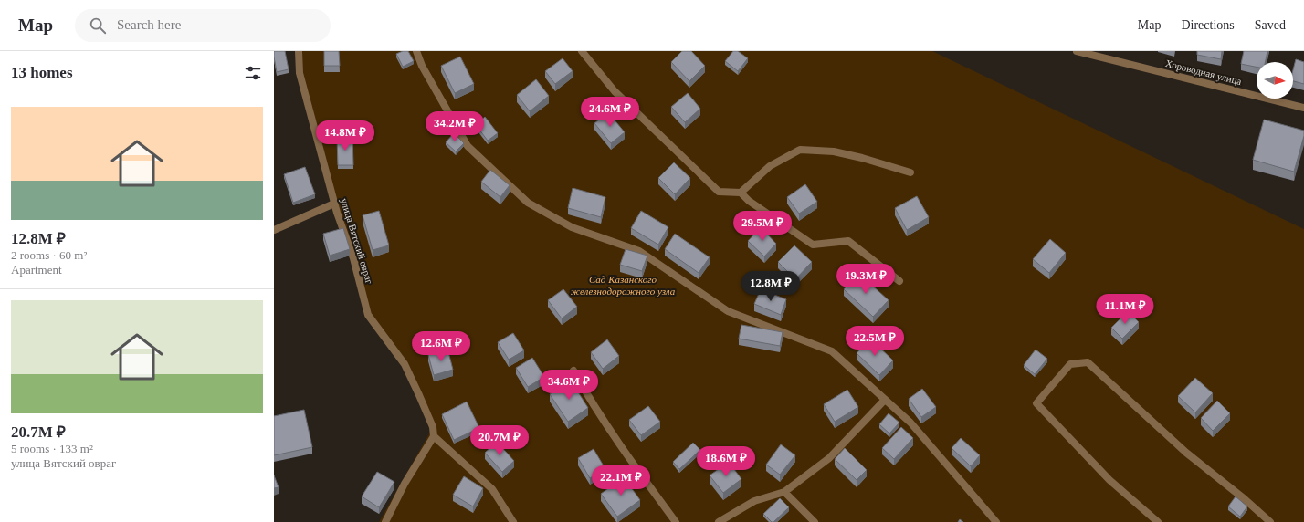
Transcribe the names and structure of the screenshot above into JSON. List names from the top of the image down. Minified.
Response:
{"streets":{"street":["Хороводная улица","улица Вятский овраг"]},"parks":["Сад Казанского железнодорожного узла"],"north":"right","page":{"header":"Map","search":"Search here","nav":["Map","Directions","Saved"],"heading":"13 homes","list":[{"name":"12.8M ₽","note":"2 rooms · 60 m² · Apartment"},{"name":"20.7M ₽","note":"5 rooms · 133 m² · улица Вятский овраг"}],"price":["24.6M ₽","34.2M ₽","14.8M ₽","29.5M ₽","19.3M ₽","12.8M ₽","11.1M ₽","22.5M ₽","12.6M ₽","34.6M ₽","20.7M ₽","18.6M ₽","22.1M ₽"]}}
